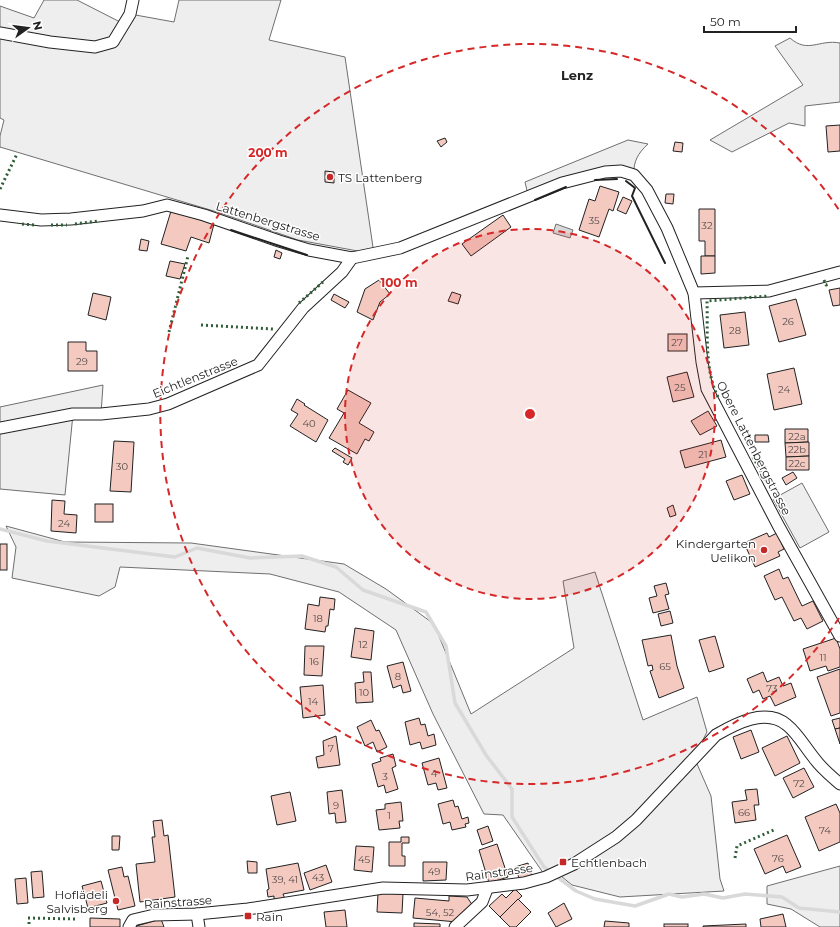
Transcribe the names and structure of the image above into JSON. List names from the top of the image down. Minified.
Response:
{"streets":{"street":["Lattenbergstrasse","Eichtlenstrasse","Obere Lattenbergstrasse","Rainstrasse"]},"crossings":[["Lattenbergstrasse","Eichtlenstrasse"],["Lattenbergstrasse","Obere Lattenbergstrasse"]],"districts":["Lenz"],"places":{"other":["TS Lattenberg","Kindergarten Uelikon","Hoflädeli Salvisberg"],"transit":["Echtlenbach","Rain"]},"house_numbers":["35","32","26","28","27","29","25","24","40","22a","22b","21","22c","30","24","18","12","11","16","65","8","73","10","14","7","4","3","72","9","66","1","74","76","45","49","43","39, 41","54, 52"],"scale_bar":"50 m","north":"right","rings":["200 m","100 m"]}
